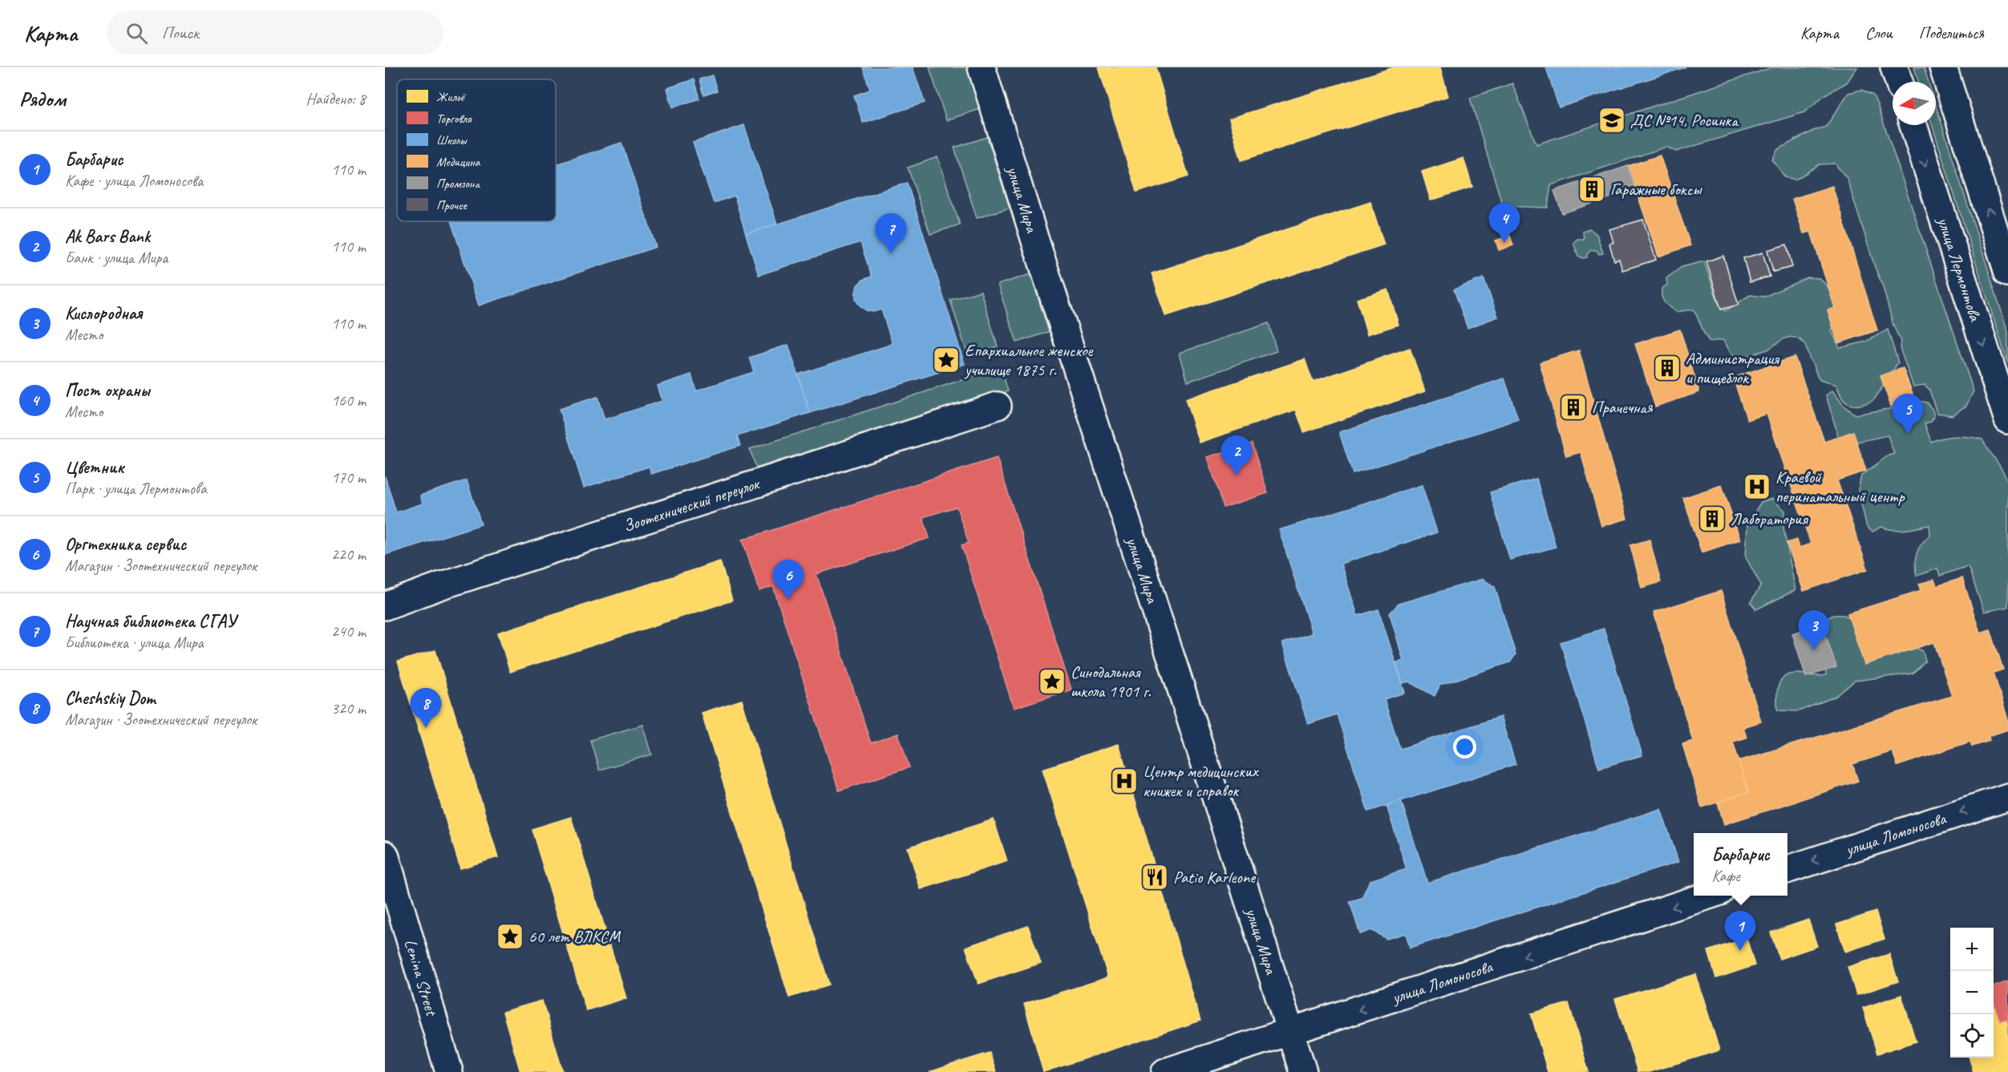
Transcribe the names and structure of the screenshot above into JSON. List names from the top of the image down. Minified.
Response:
{"streets":{"main road":["улица Мира","улица Лермонтова","Зоотехнический переулок","улица Ломоносова","Lenina Street"]},"crossings":[["улица Мира","улица Ломоносова"]],"one_way":["улица Ломоносова"],"places":{"school or university":["ДС №14, Росинка"],"building":["Гаражные боксы","Администрация и пищеблок","Прачечная","Лаборатория"],"place":["Епархиальное женское училище 1875 г.","Синодальная школа 1901 г.","60 лет ВЛКСМ"],"hospital":["Краевой перинатальный центр","Центр медицинских книжек и справок"],"restaurant":["Patio Karleone"]},"legend":["Жильё","Торговля","Школы","Медицина","Промзона","Прочее"],"north":"left","page":{"header":"Карта","search":"Поиск","nav":["Карта","Слои","Поделиться"],"heading":["Рядом","Найдено: 8"],"list":[{"mark":"1","name":"Барбарис","note":"Кафе · улица Ломоносова","value":"110 m"},{"mark":"2","name":"Ak Bars Bank","note":"Банк · улица Мира","value":"110 m"},{"mark":"3","name":"Кислородная","note":"Место","value":"110 m"},{"mark":"4","name":"Пост охраны","note":"Место","value":"160 m"},{"mark":"5","name":"Цветник","note":"Парк · улица Лермонтова","value":"170 m"},{"mark":"6","name":"Оргтехника сервис","note":"Магазин · Зоотехнический переулок","value":"220 m"},{"mark":"7","name":"Научная библиотека СГАУ","note":"Библиотека · улица Мира","value":"240 m"},{"mark":"8","name":"Cheshskiy Dom","note":"Магазин · Зоотехнический переулок","value":"320 m"}],"pins":["4","7","5","2","6","3","8","1"],"popup":["Барбарис","Кафе"],"map_buttons":["+","−"]}}
